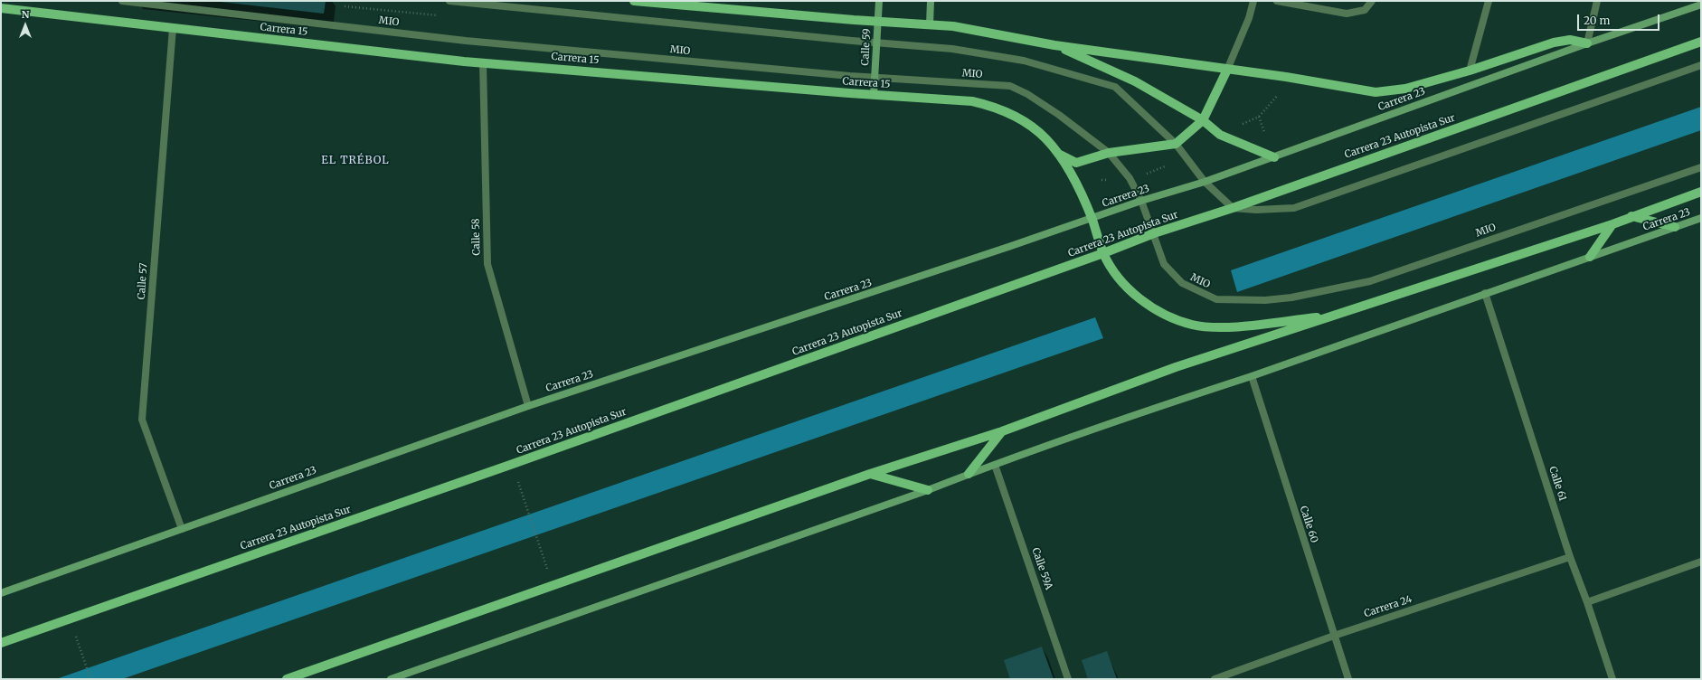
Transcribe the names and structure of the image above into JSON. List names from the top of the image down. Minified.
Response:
{"streets":{"main road":["Carrera 15","Carrera 23 Autopista Sur"],"street":["MIO","Calle 59","Carrera 23","Calle 58","Calle 57","Calle 61","Calle 60","Calle 59A","Carrera 24"]},"crossings":[["MIO","Calle 59"],["MIO","Carrera 23"],["MIO","Carrera 23 Autopista Sur"],["Carrera 15","Calle 59"],["Carrera 15","Carrera 23"],["Carrera 15","Carrera 23 Autopista Sur"],["Carrera 15","Calle 58"],["Carrera 15","Calle 57"],["Carrera 23","Calle 58"],["Carrera 23","Calle 57"],["Carrera 23","Calle 61"],["Carrera 23","Calle 60"],["Carrera 23","Calle 59A"],["Calle 61","Carrera 24"],["Calle 60","Carrera 24"]],"districts":["EL TRÉBOL"],"scale_bar":"20 m","north":"top"}
